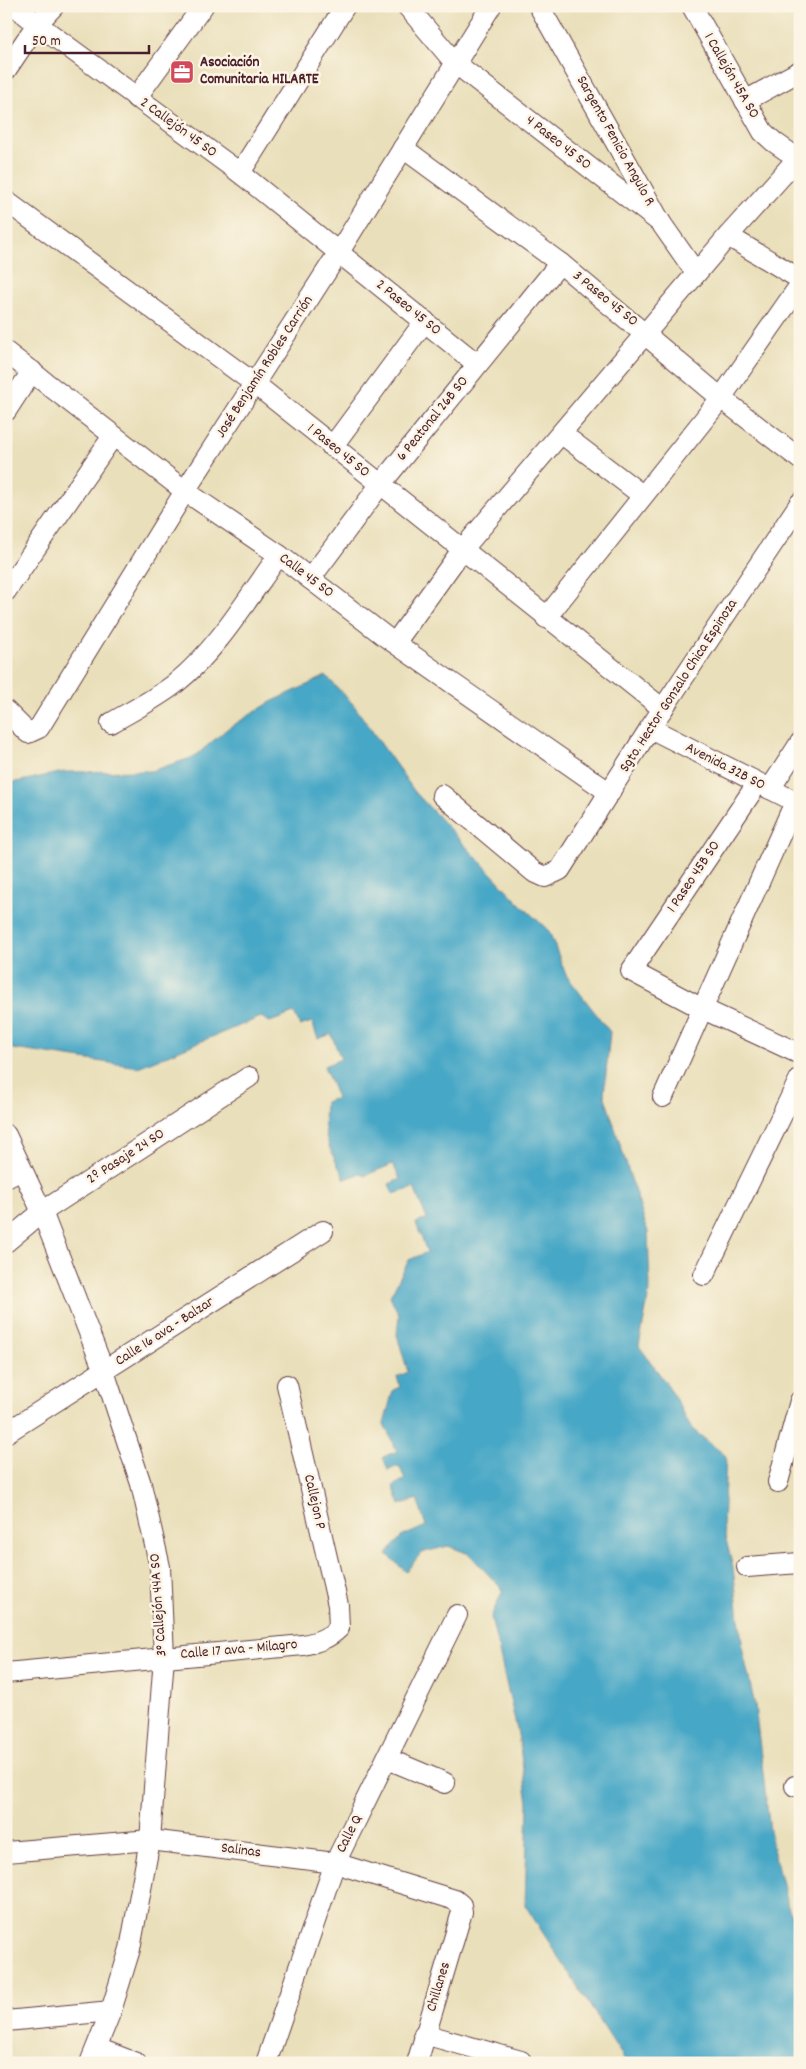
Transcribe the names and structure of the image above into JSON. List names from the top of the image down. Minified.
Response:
{"streets":{"street":["1 Callejón 45A SO","2 Callejón 45 SO","Sargento Fenicio Angulo R","4 Paseo 45 SO","3 Paseo 45 SO","2 Paseo 45 SO","José Benjamín Robles Carrión","6 Peatonal 26B SO","1 Paseo 45 SO","Calle 45 SO","Sgto. Hector Gonzalo Chica Espinoza","Avenida 32B SO","1 Paseo 45B SO","2º Pasaje 24 SO","Calle 16 ava - Balzar","Callejon P","3° Callejón 44A SO","Calle 17 ava - Milagro","Calle Q","Salinas","Chillanes"]},"crossings":[["2 Callejón 45 SO","2 Paseo 45 SO"],["2 Callejón 45 SO","José Benjamín Robles Carrión"],["Sargento Fenicio Angulo R","4 Paseo 45 SO"],["4 Paseo 45 SO","José Benjamín Robles Carrión"],["3 Paseo 45 SO","José Benjamín Robles Carrión"],["3 Paseo 45 SO","6 Peatonal 26B SO"],["2 Paseo 45 SO","José Benjamín Robles Carrión"],["2 Paseo 45 SO","6 Peatonal 26B SO"],["José Benjamín Robles Carrión","1 Paseo 45 SO"],["José Benjamín Robles Carrión","Calle 45 SO"],["6 Peatonal 26B SO","1 Paseo 45 SO"],["6 Peatonal 26B SO","Calle 45 SO"],["1 Paseo 45 SO","Sgto. Hector Gonzalo Chica Espinoza"],["Calle 45 SO","Sgto. Hector Gonzalo Chica Espinoza"],["Sgto. Hector Gonzalo Chica Espinoza","Avenida 32B SO"],["Avenida 32B SO","1 Paseo 45B SO"],["2º Pasaje 24 SO","3° Callejón 44A SO"],["Calle 16 ava - Balzar","3° Callejón 44A SO"],["Callejon P","Calle 17 ava - Milagro"],["3° Callejón 44A SO","Calle 17 ava - Milagro"],["3° Callejón 44A SO","Salinas"],["Calle Q","Salinas"],["Salinas","Chillanes"]],"places":{"office":["Asociación Comunitaria HILARTE"]},"scale_bar":"50 m"}
